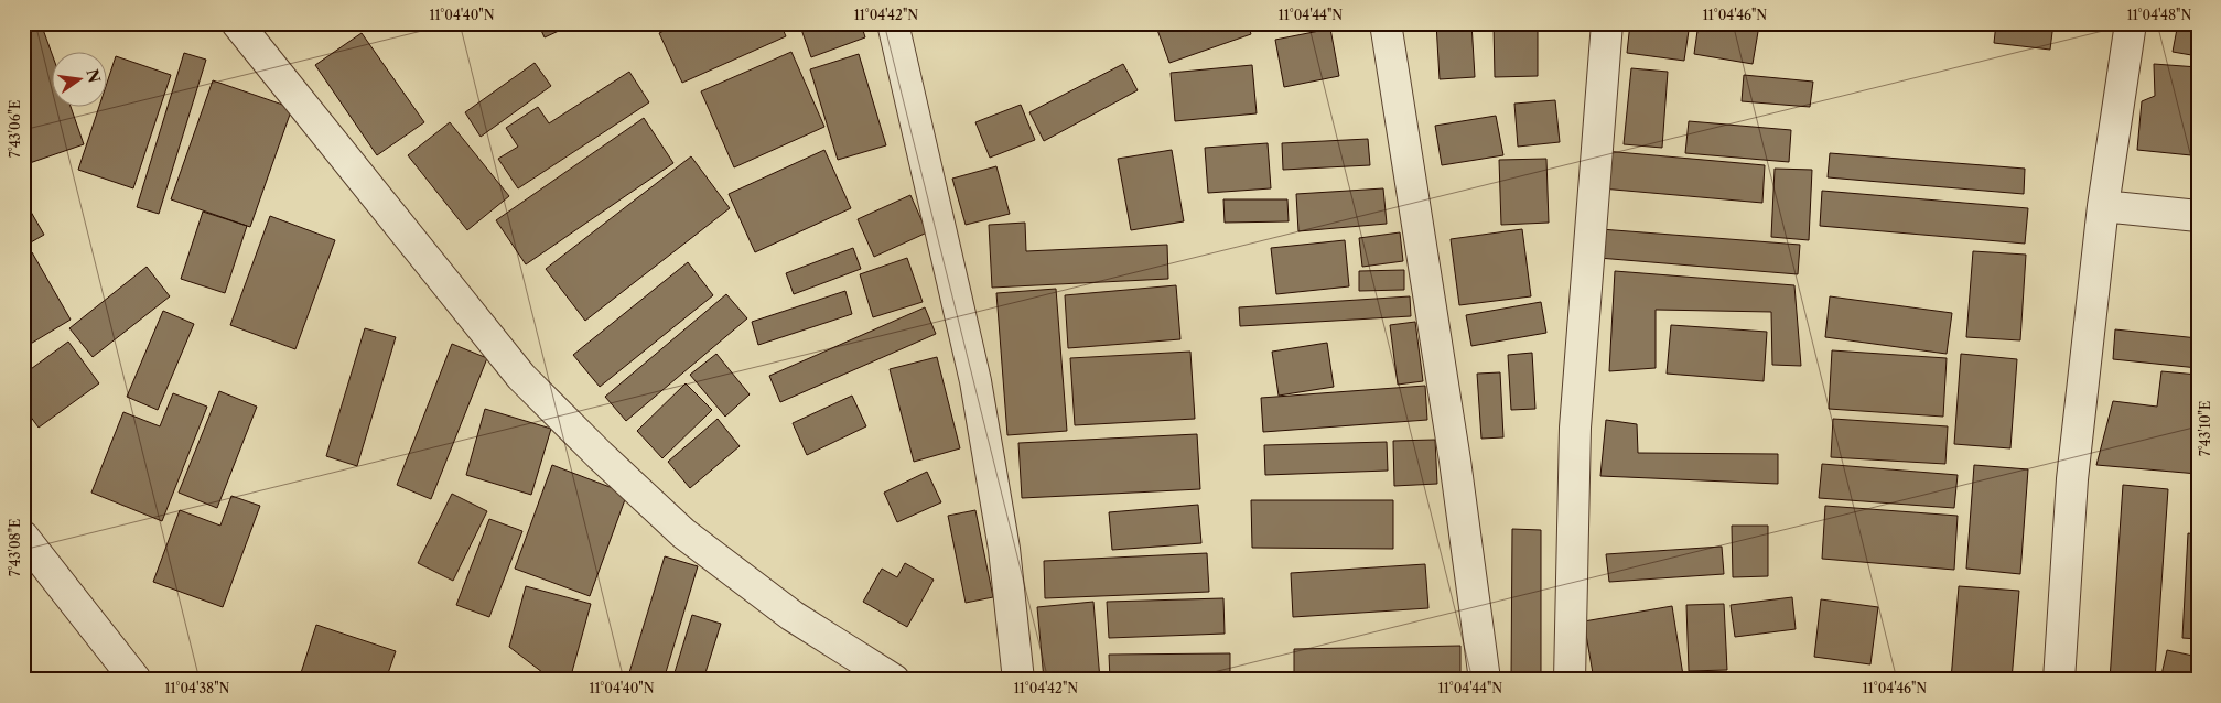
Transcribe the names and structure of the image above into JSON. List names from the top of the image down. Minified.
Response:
{"north":"right","coordinates":["11°04'40\"N","11°04'42\"N","11°04'44\"N","11°04'46\"N","11°04'48\"N","7°43'06\"E","7°43'10\"E","7°43'08\"E","11°04'38\"N"]}
